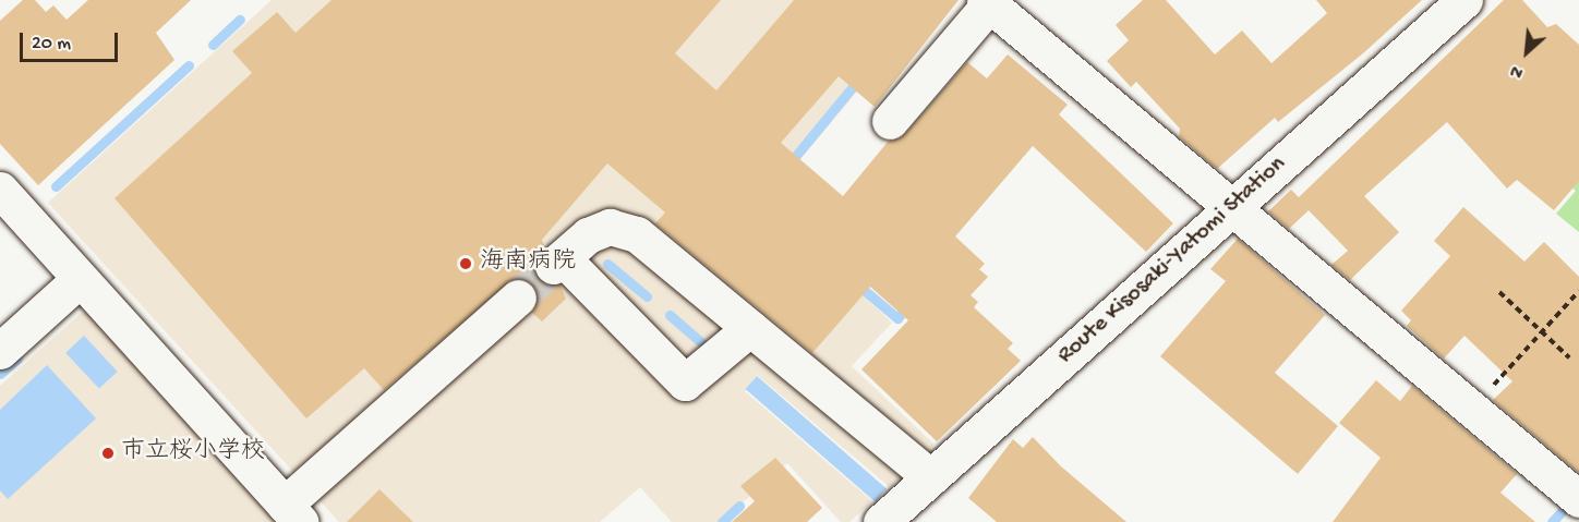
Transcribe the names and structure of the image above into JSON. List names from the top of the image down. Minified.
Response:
{"streets":{"street":["Route Kisosaki-Yatomi Station"]},"places":["海南病院","市立桜小学校"],"scale_bar":"20 m","north":"bottom left"}
